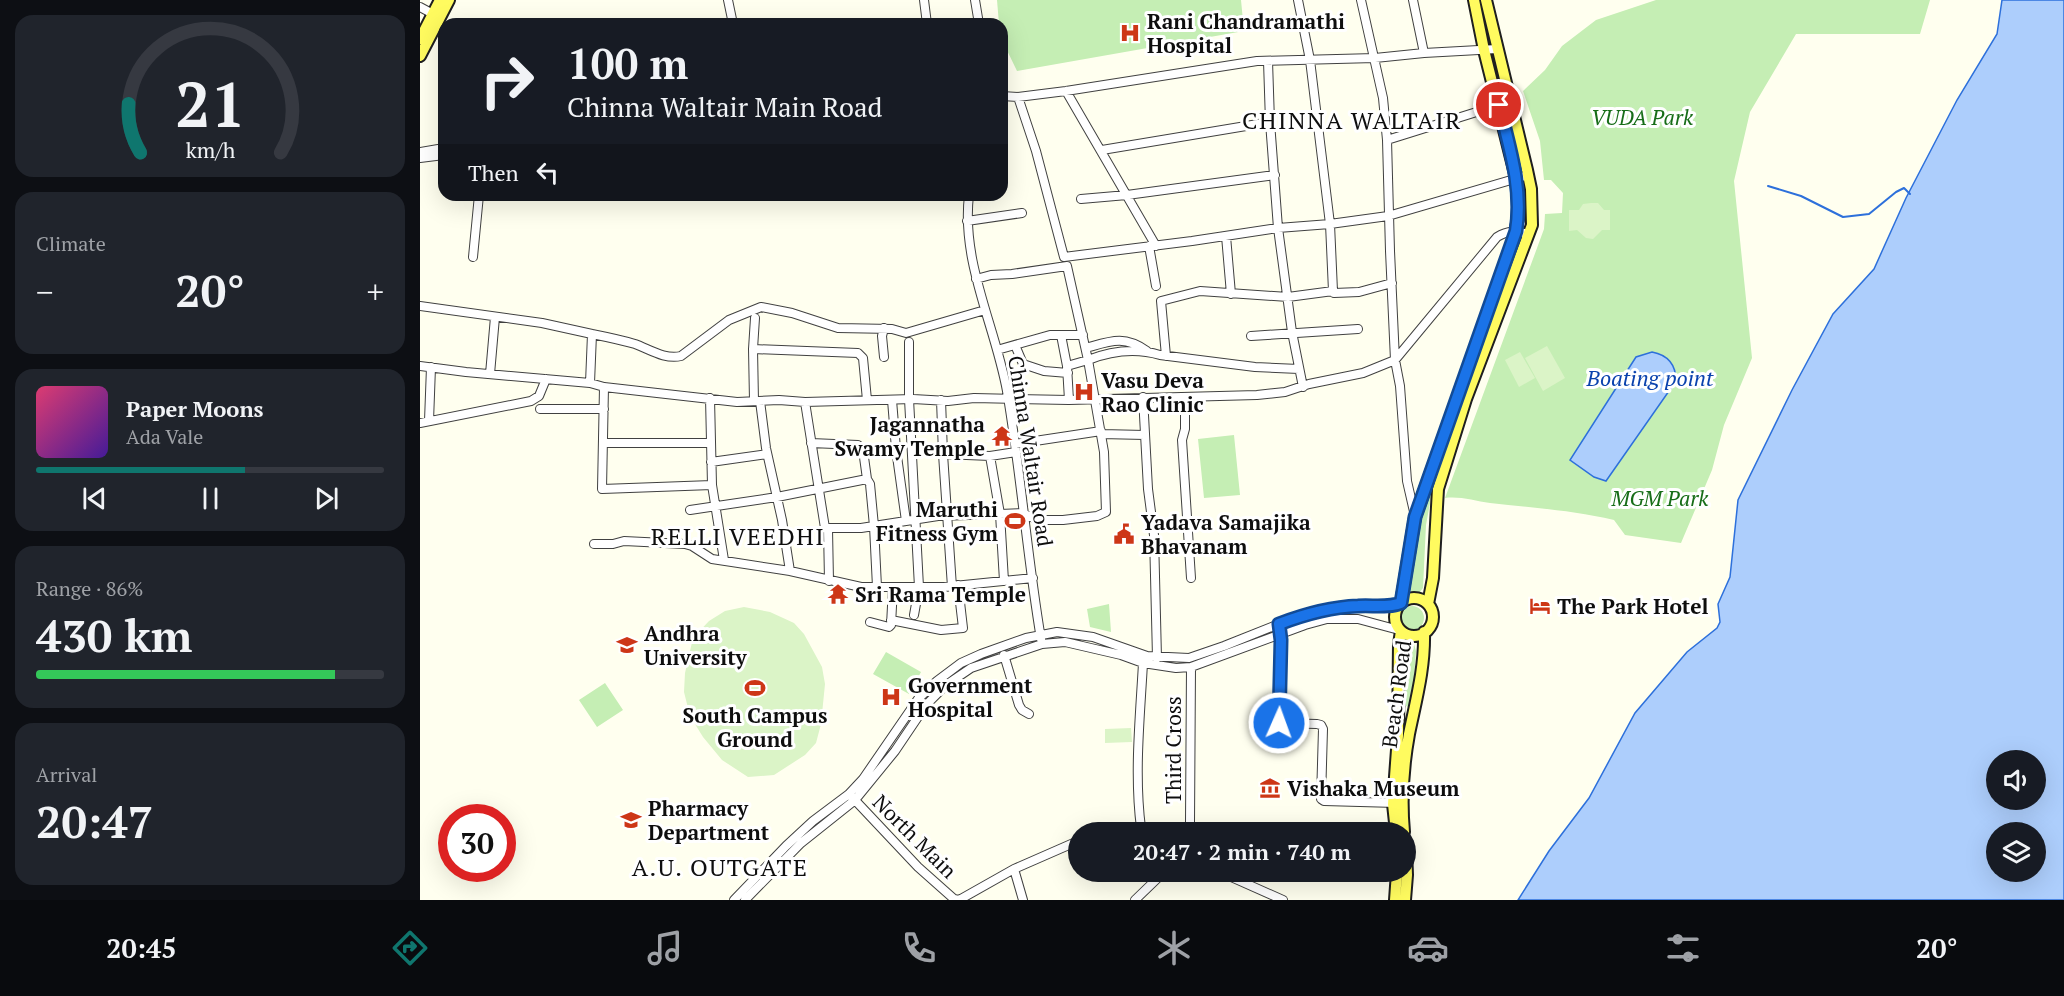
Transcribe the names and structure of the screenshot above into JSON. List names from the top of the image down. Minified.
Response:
{"streets":{"main road":["Beach Road"],"street":["Chinna Waltair Road","Third Cross","North Main"]},"districts":["CHINNA WALTAIR","RELLI VEEDHI","A.U. OUTGATE"],"water":["Boating point"],"parks":["VUDA Park","MGM Park"],"places":{"hospital":["Rani Chandramathi Hospital","Vasu Deva Rao Clinic","Government Hospital"],"temple":["Jagannatha Swamy Temple","Sri Rama Temple"],"sports":["Maruthi Fitness Gym","South Campus Ground"],"public building":["Yadava Samajika Bhavanam"],"hotel":["The Park Hotel"],"school or university":["Andhra University","Pharmacy Department"],"museum":["Vishaka Museum"]},"page":{"turn":["100 m","Chinna Waltair Main Road"],"then":"Then","tile":["Climate",["Range · 86%","430 km"],["Arrival","20:47"]],"heat":["−","20°","+"],"song":["Paper Moons","Ada Vale"],"limit":"30","trip":"20:47 · 2 min · 740 m","tabs":["20:45","20°"],"gauge":["21","km/h"]}}
